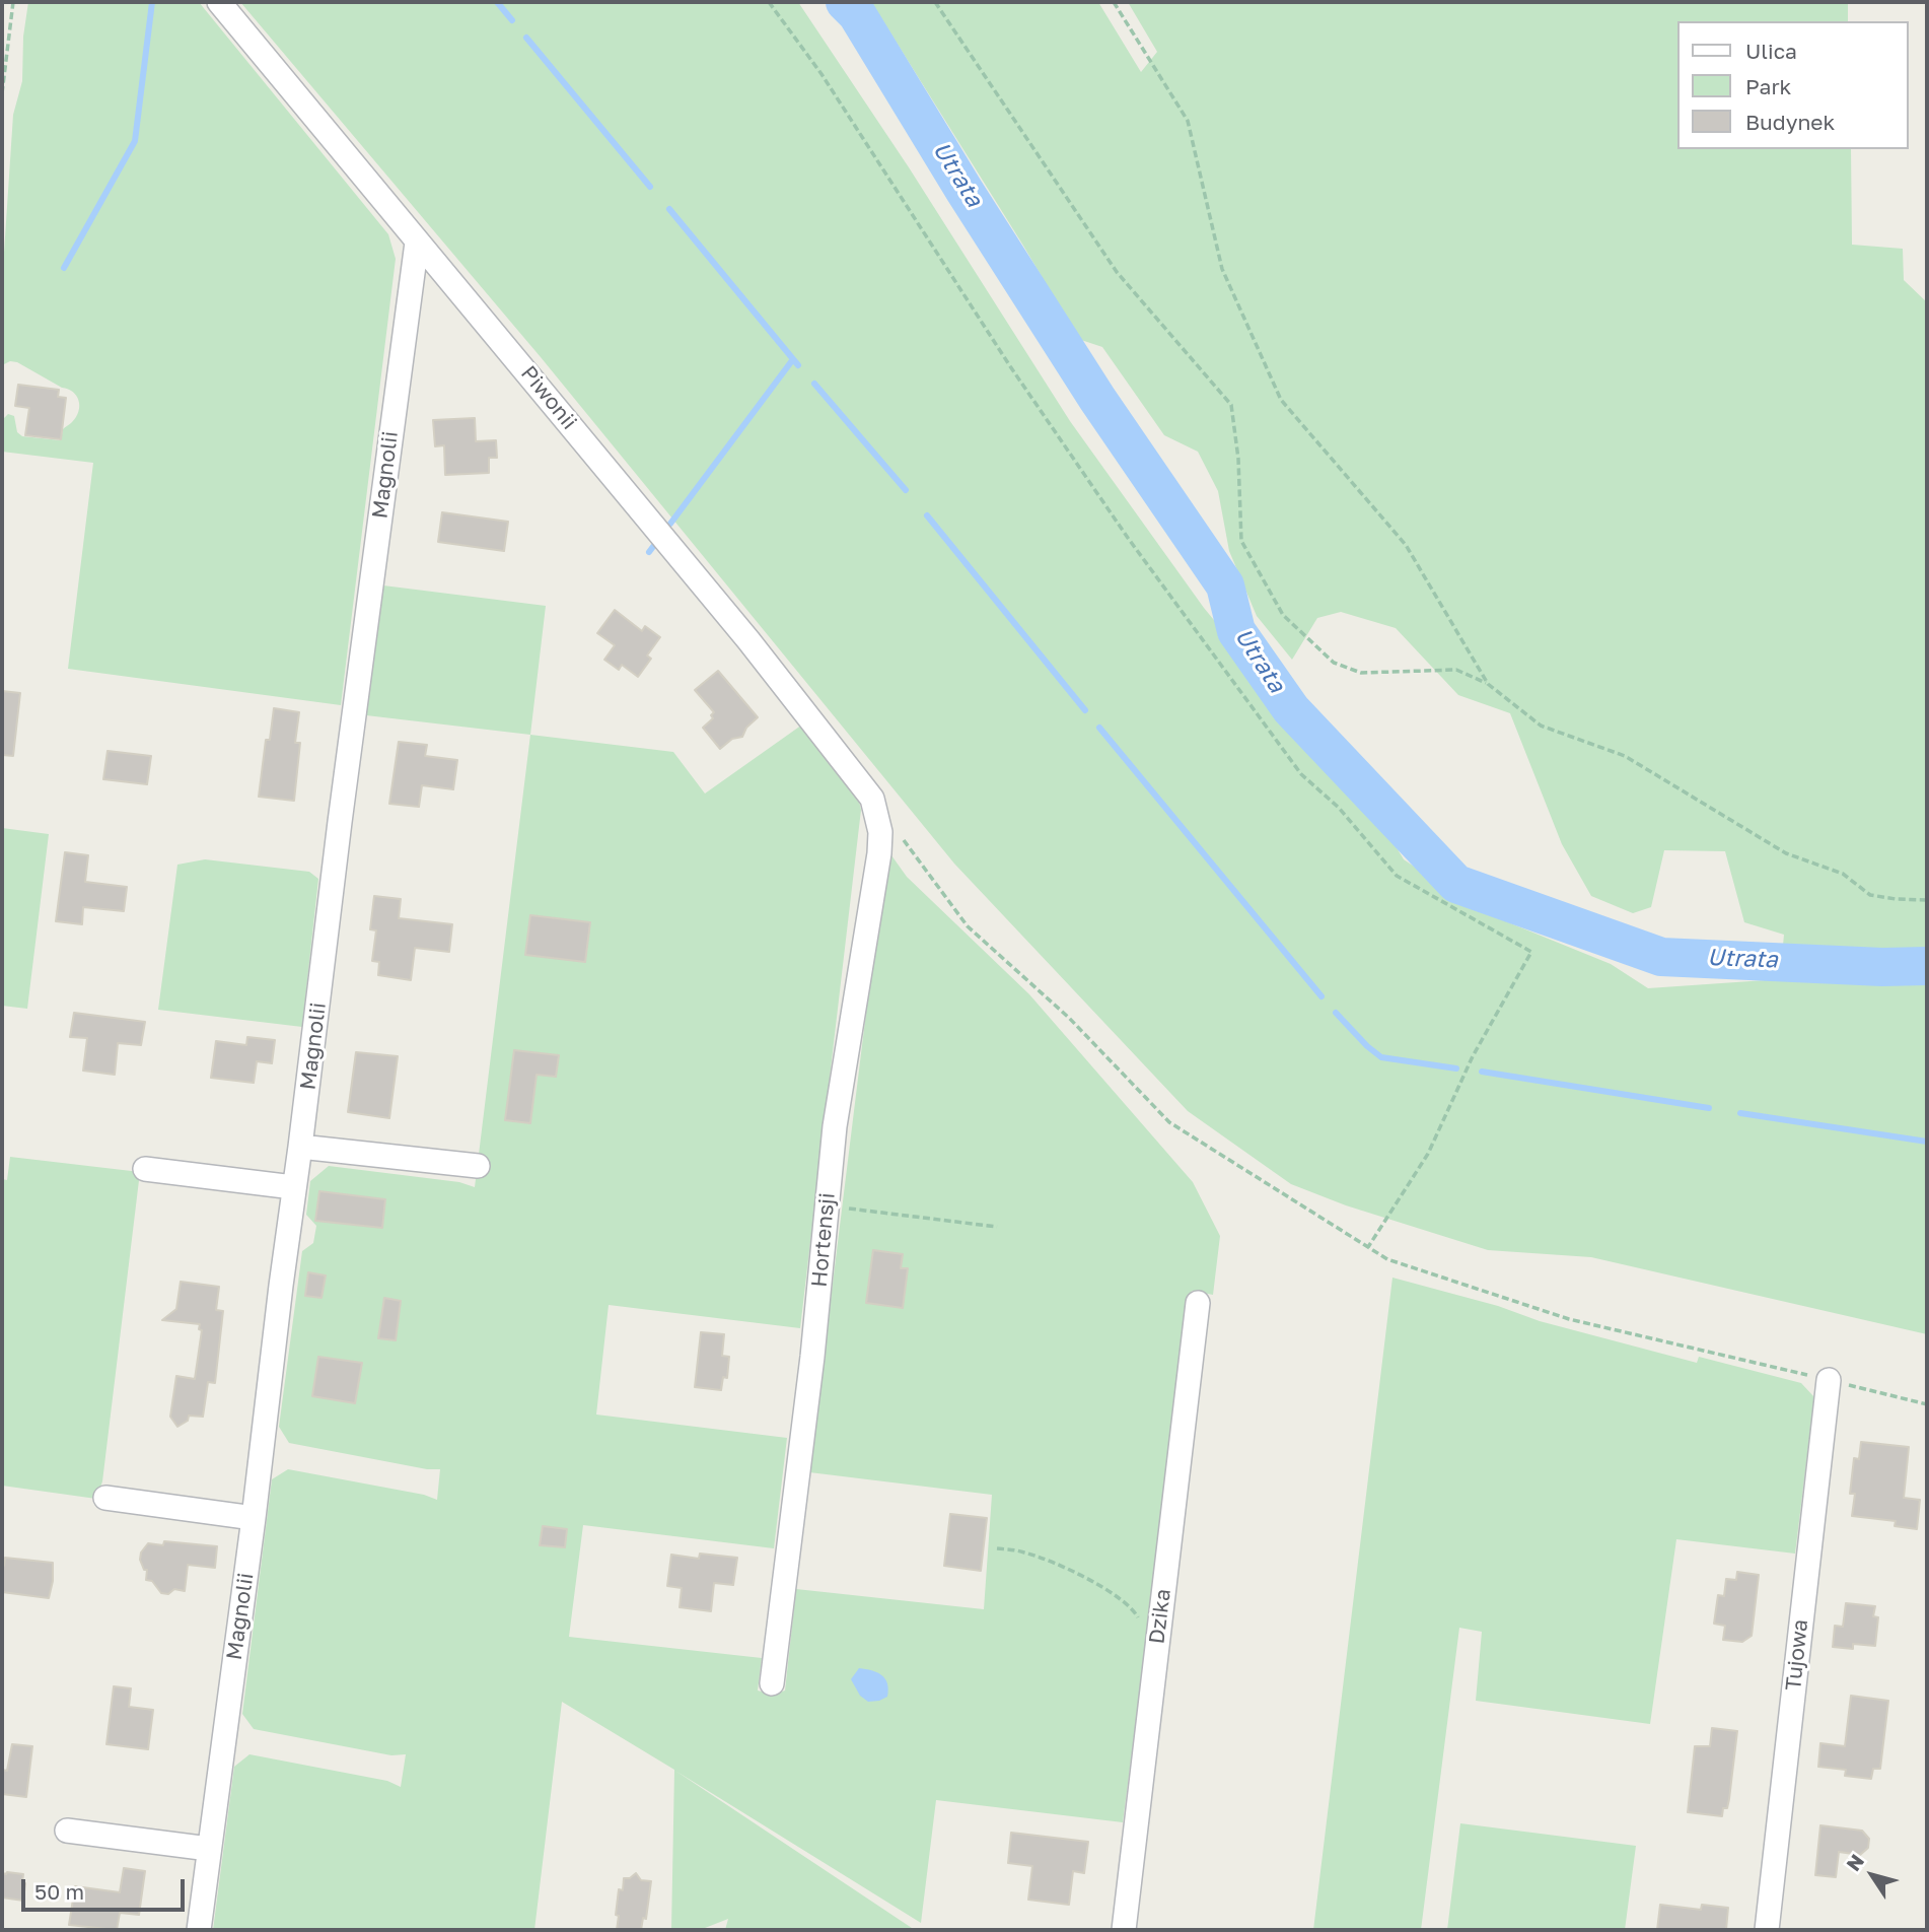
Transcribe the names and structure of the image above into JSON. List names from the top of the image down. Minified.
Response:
{"streets":{"street":["Piwonii","Magnolii","Hortensji","Dzika","Tujowa"]},"crossings":[["Piwonii","Magnolii"],["Piwonii","Hortensji"]],"water":["Utrata"],"legend":["Ulica","Park","Budynek"],"scale_bar":"50 m","north":"top left"}
